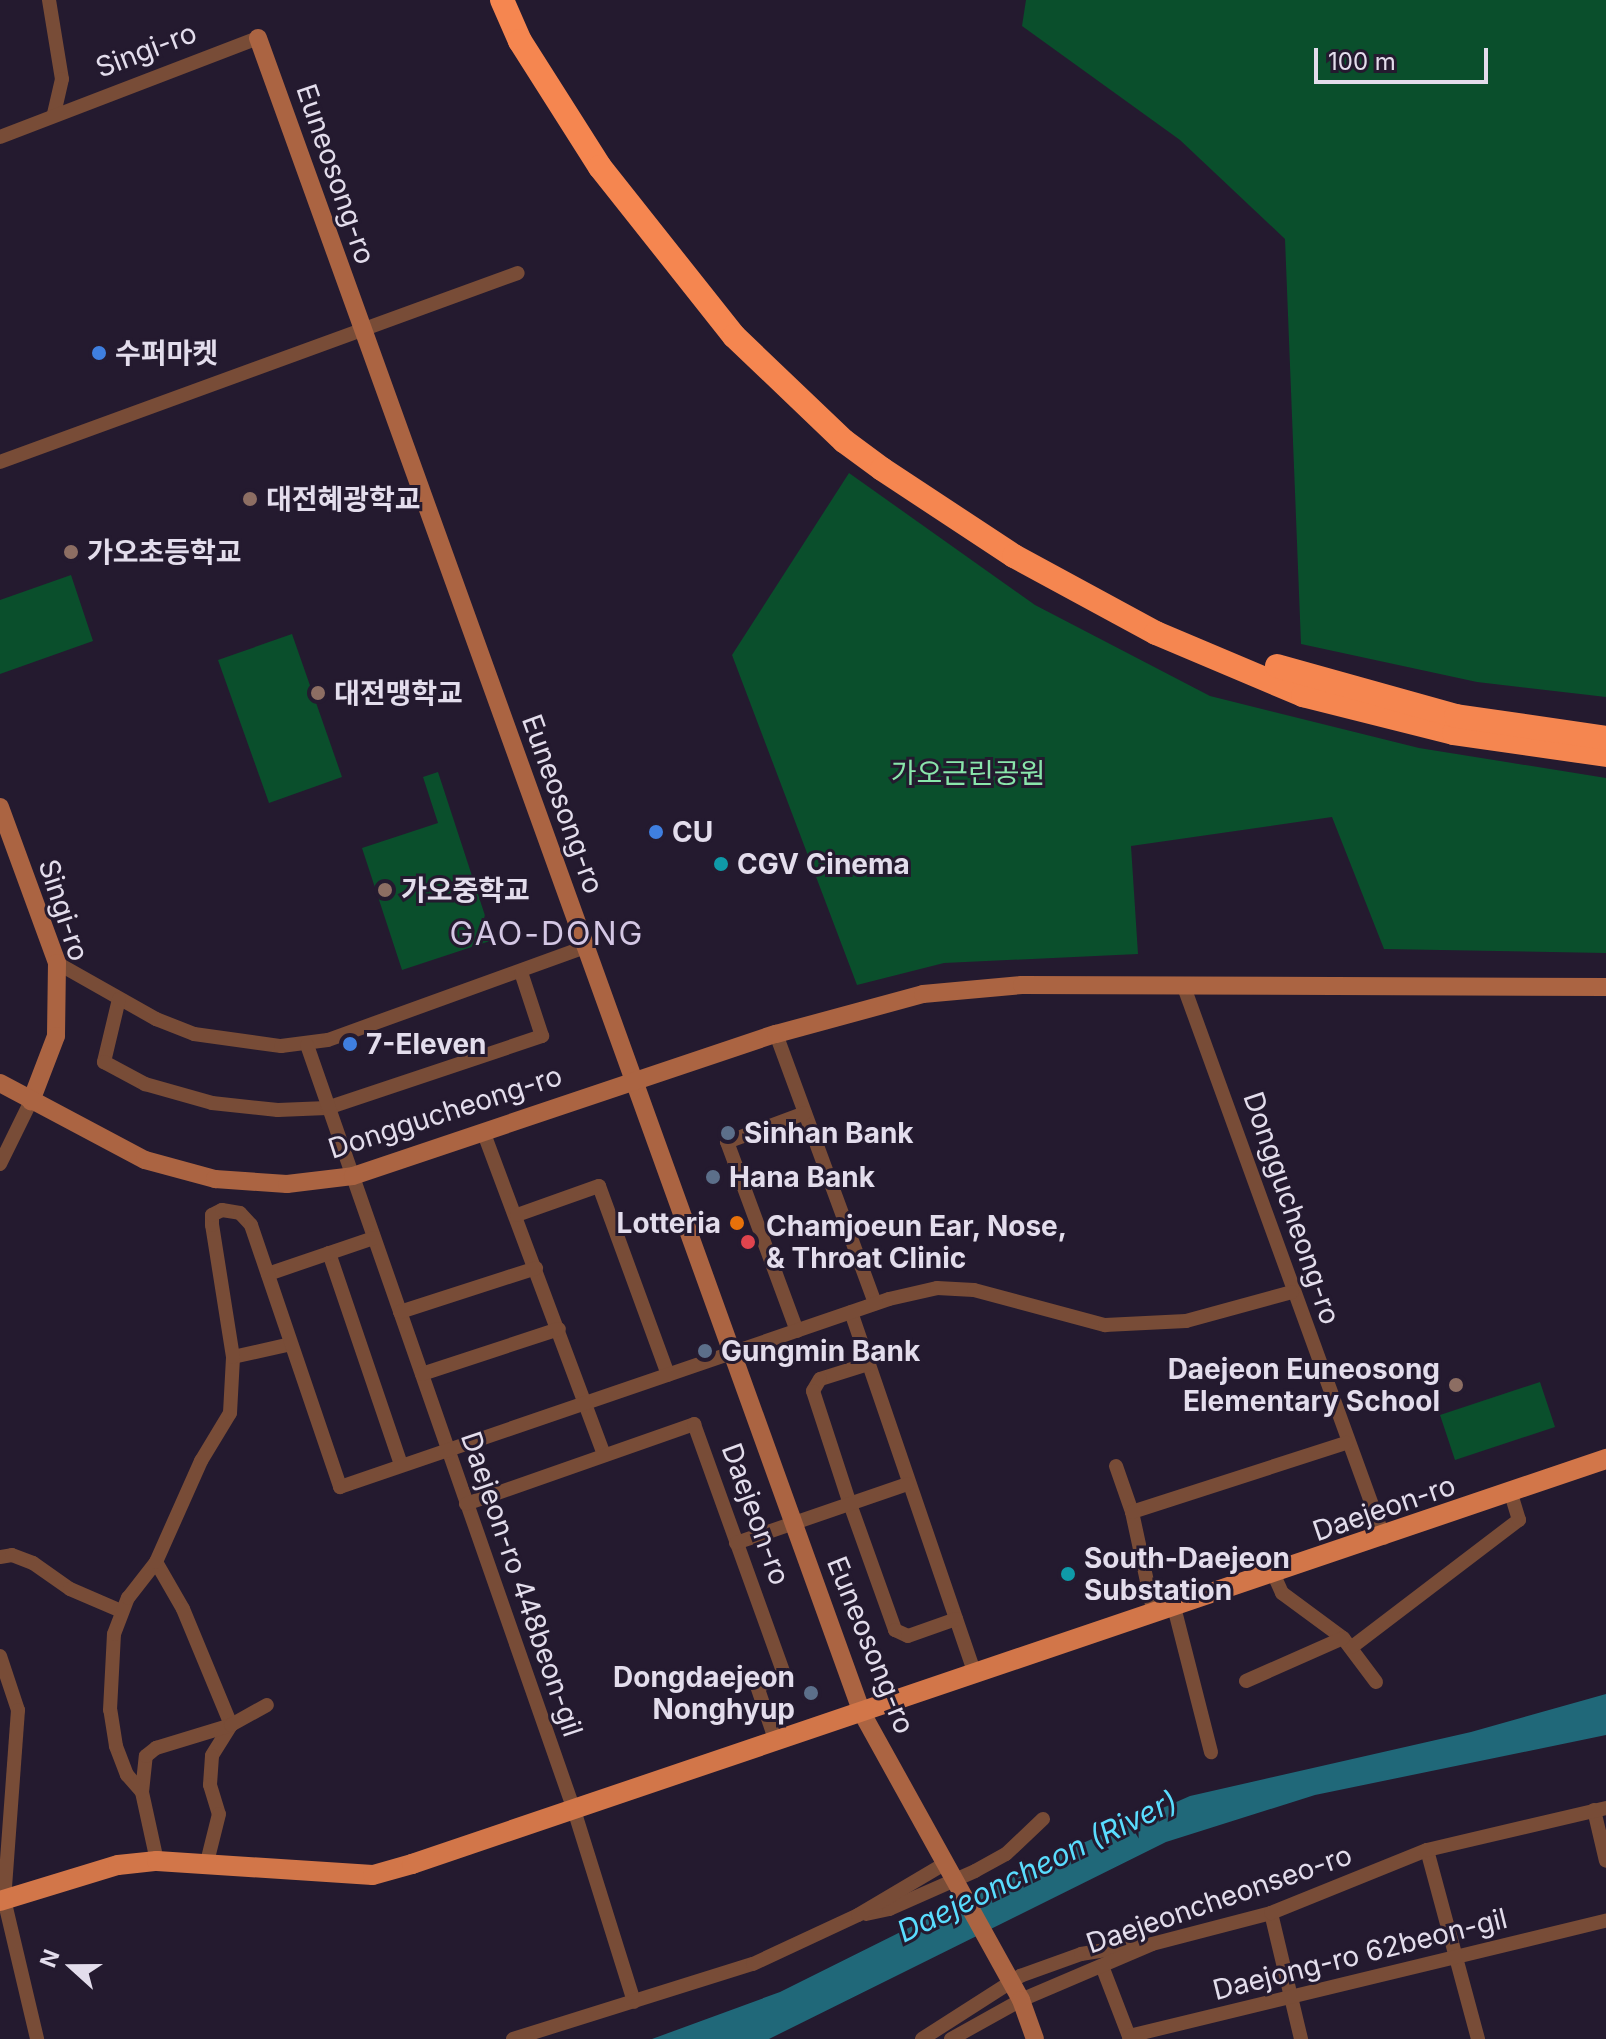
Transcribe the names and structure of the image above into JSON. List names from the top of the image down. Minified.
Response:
{"streets":{"main road":["Singi-ro","Euneosong-ro","Donggucheong-ro","Daejeon-ro"],"street":["Daejeon-ro 448beon-gil","Daejeoncheonseo-ro","Daejong-ro 62beon-gil"]},"crossings":[["Singi-ro","Euneosong-ro"],["Singi-ro","Donggucheong-ro"],["Euneosong-ro","Donggucheong-ro"],["Euneosong-ro","Daejeon-ro"],["Euneosong-ro","Daejeoncheonseo-ro"],["Donggucheong-ro","Daejeon-ro"],["Donggucheong-ro","Daejeon-ro 448beon-gil"],["Daejeon-ro","Daejeon-ro 448beon-gil"]],"districts":["GAO-DONG"],"water":["Daejeoncheon (River)"],"parks":["가오근린공원"],"places":["수퍼마켓","대전혜광학교","가오초등학교","대전맹학교","CU","CGV Cinema","가오중학교","7-Eleven","Sinhan Bank","Hana Bank","Lotteria","Chamjoeun Ear, Nose, & Throat Clinic","Gungmin Bank","Daejeon Euneosong Elementary School","South-Daejeon Substation","Dongdaejeon Nonghyup"],"scale_bar":"100 m","north":"left"}
